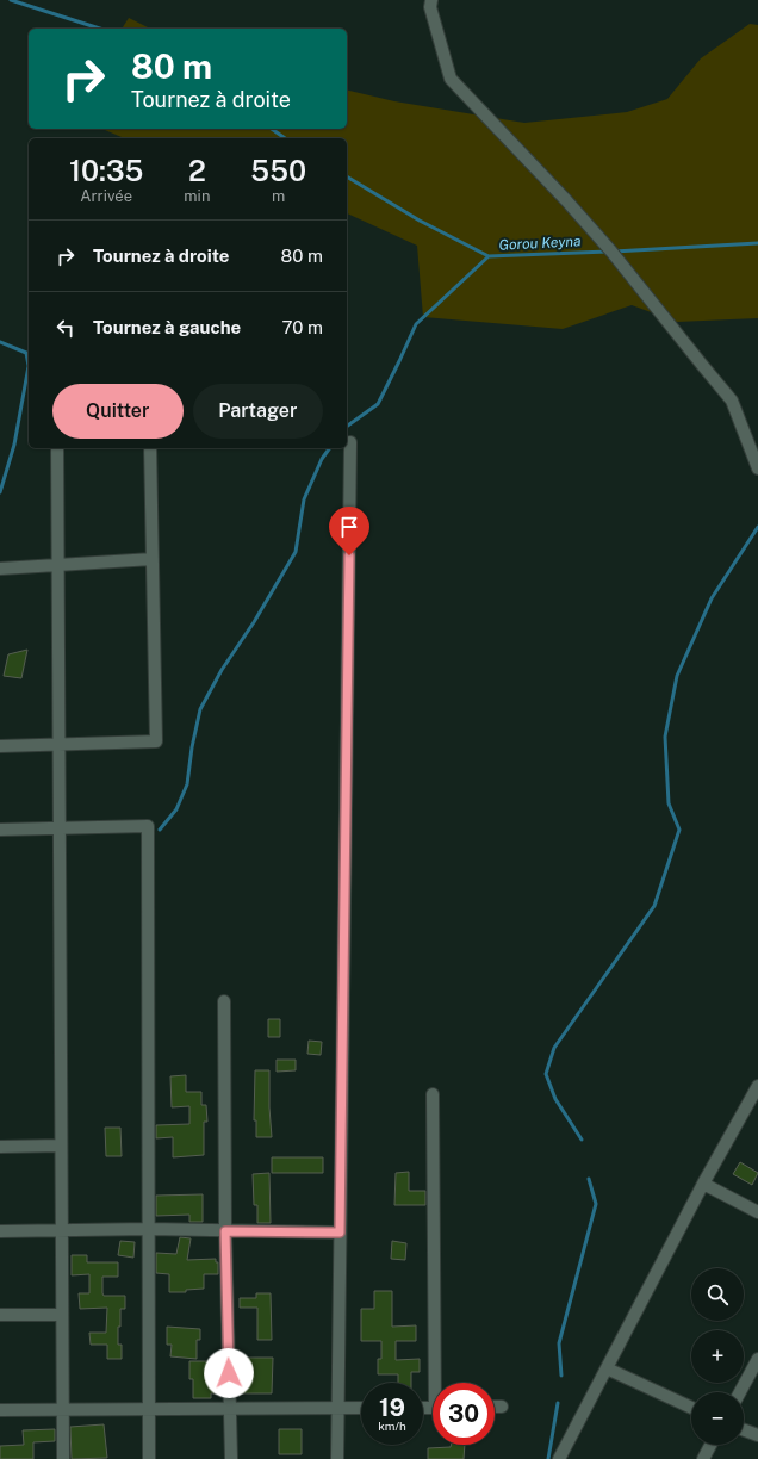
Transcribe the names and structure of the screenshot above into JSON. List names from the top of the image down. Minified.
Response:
{"water":["Gorou Keyna"],"page":{"turn":["80 m","Tournez à droite"],"eta":["10:35","Arrivée","2","min","550","m"],"list":[{"name":"Tournez à droite","value":"80 m"},{"name":"Tournez à gauche","value":"70 m"}],"buttons":["Quitter","Partager"],"map_buttons":["+","−"],"speed":"19 km/h","limit":"30"}}
